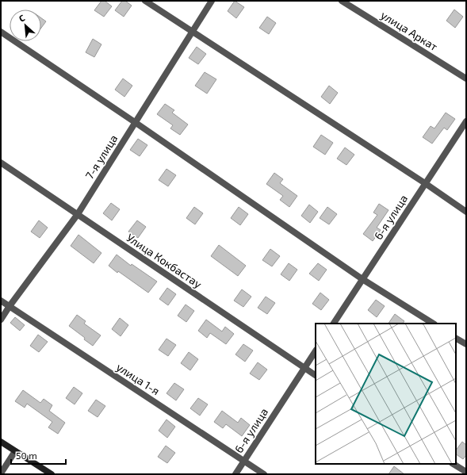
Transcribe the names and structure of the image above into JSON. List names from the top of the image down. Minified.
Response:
{"streets":{"street":["улица Аркат","7-я улица","6-я улица","Улица Кокбастау","улица 1-я"]},"crossings":[["7-я улица","Улица Кокбастау"],["7-я улица","улица 1-я"],["6-я улица","Улица Кокбастау"],["6-я улица","улица 1-я"]],"scale_bar":"50 m","north":"top left"}
